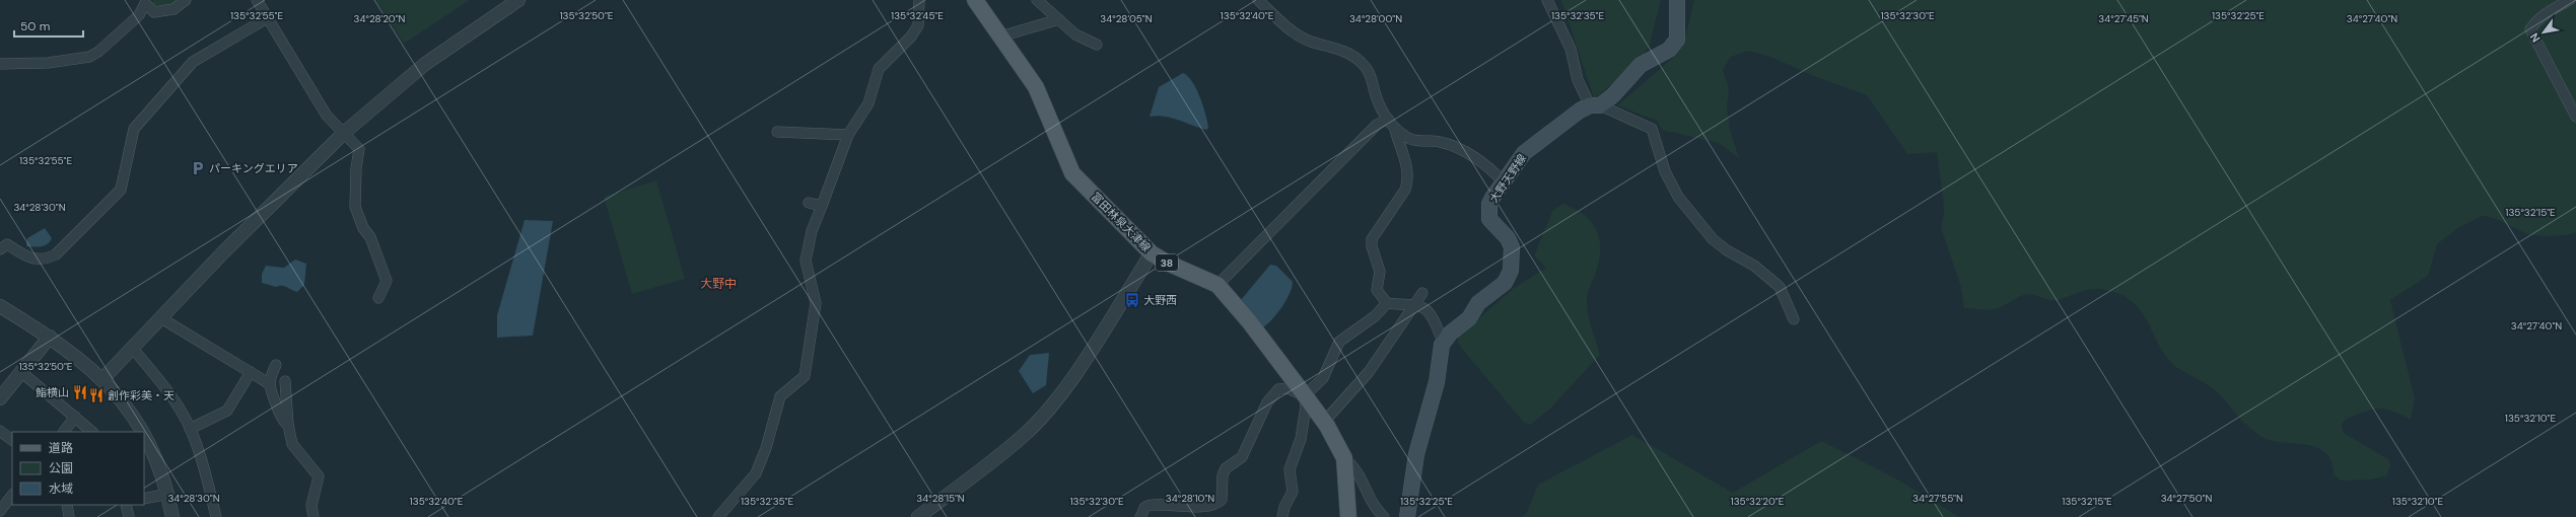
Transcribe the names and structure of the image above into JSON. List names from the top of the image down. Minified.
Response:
{"streets":{"main road":["大野天野線","富田林泉大津線","38"]},"districts":["大野中"],"places":{"parking":["パーキングエリア"],"bus stop":["大野西"],"restaurant":["鮨横山","創作彩美・天"]},"legend":["道路","公園","水域"],"scale_bar":"50 m","north":"bottom left","coordinates":["135°32'55\"E","135°32'35\"E","135°32'25\"E","135°32'45\"E","135°32'40\"E","135°32'30\"E","135°32'50\"E","34°28'20\"N","34°28'05\"N","34°28'00\"N","34°27'45\"N","34°27'40\"N","34°28'30\"N","135°32'15\"E","135°32'10\"E","34°28'15\"N","34°28'10\"N","34°27'55\"N","34°27'50\"N","135°32'20\"E"]}
